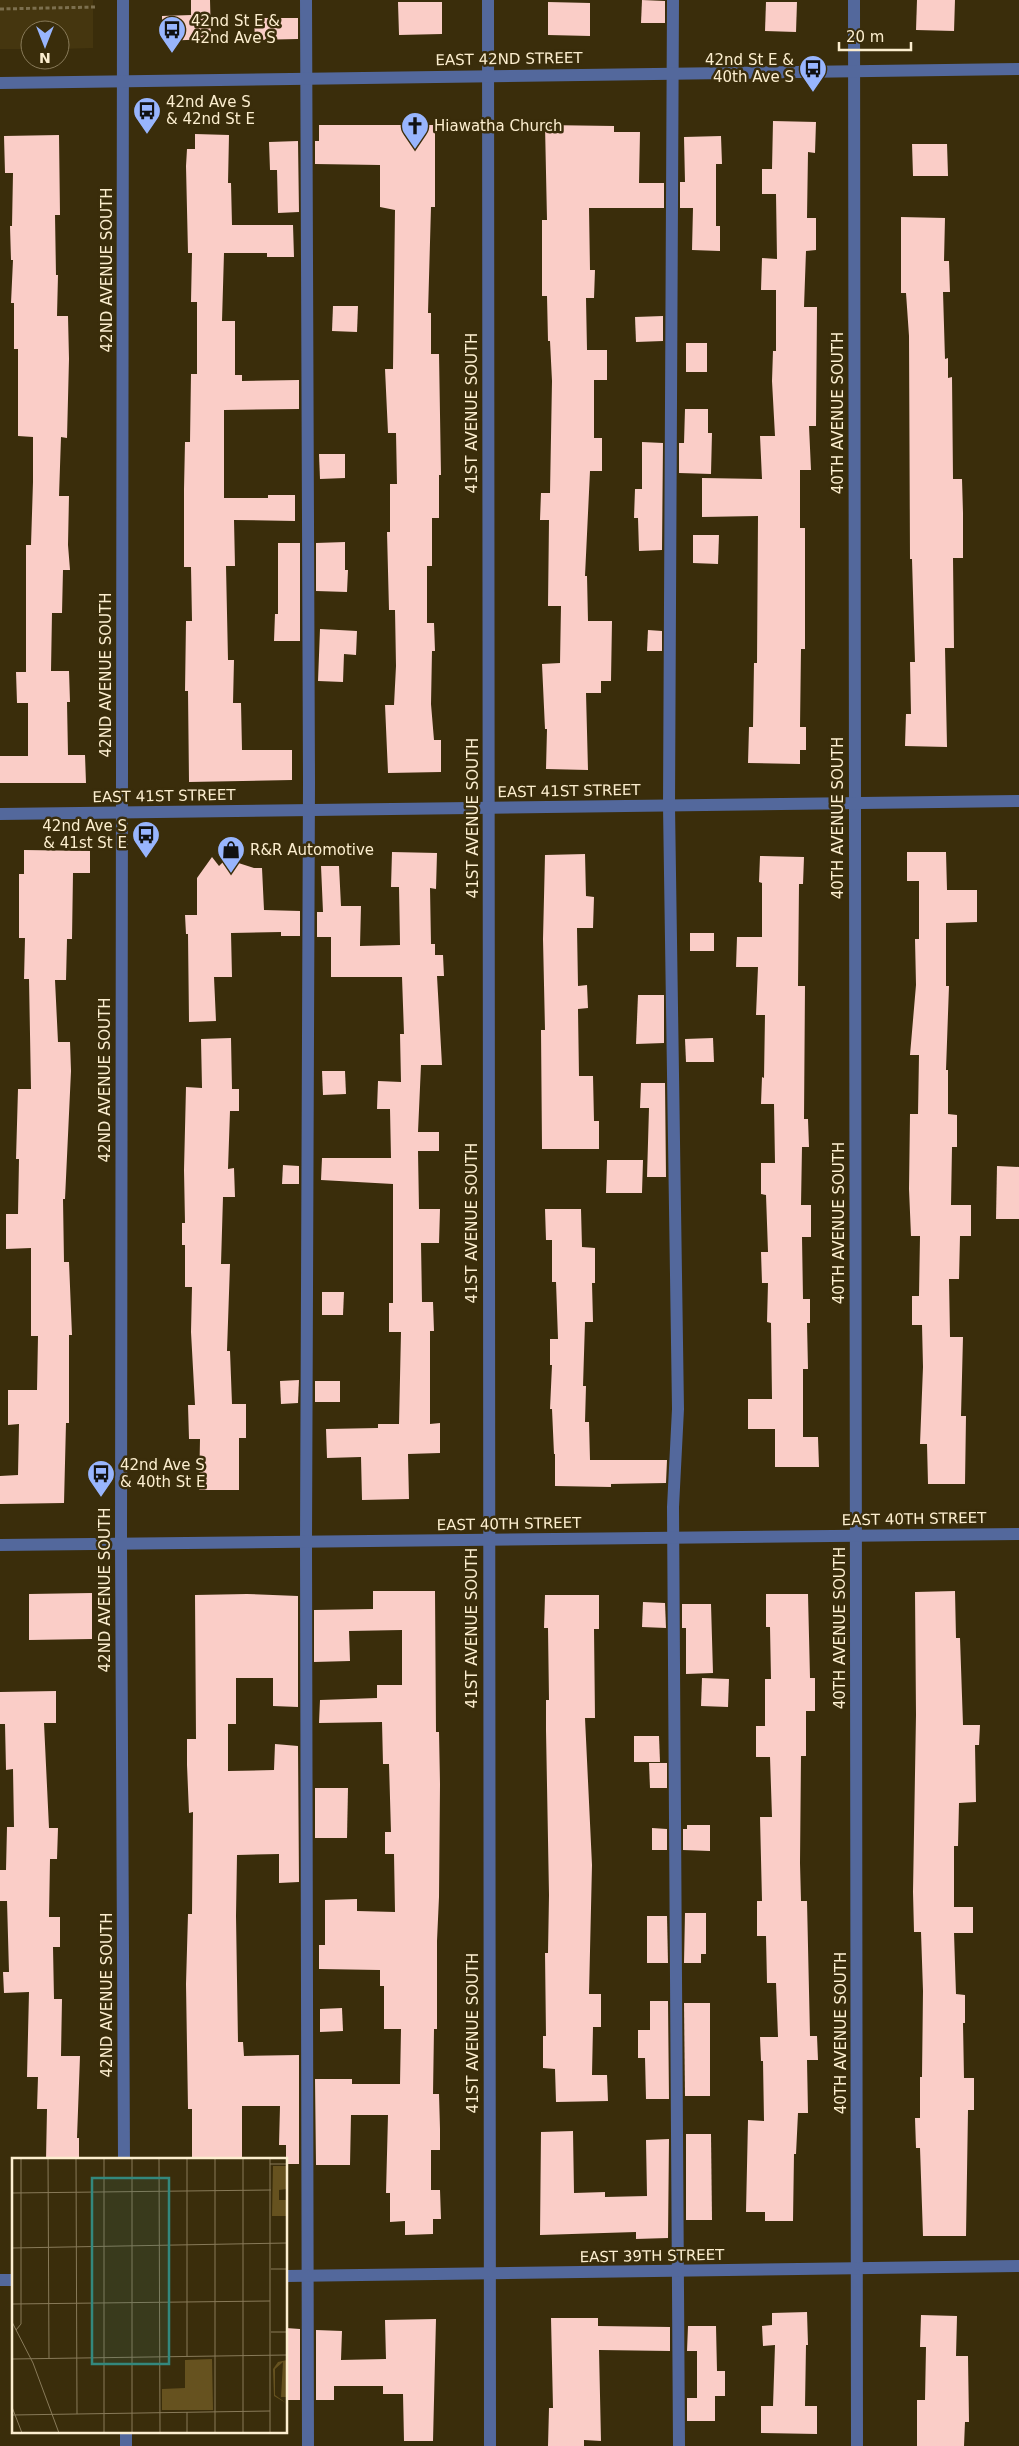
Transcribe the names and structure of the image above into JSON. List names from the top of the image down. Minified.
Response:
{"streets":{"street":["EAST 42ND STREET","42ND AVENUE SOUTH","41ST AVENUE SOUTH","40TH AVENUE SOUTH","EAST 41ST STREET","EAST 40TH STREET","EAST 39TH STREET"]},"crossings":[["EAST 42ND STREET","42ND AVENUE SOUTH"],["EAST 42ND STREET","41ST AVENUE SOUTH"],["EAST 42ND STREET","40TH AVENUE SOUTH"],["42ND AVENUE SOUTH","EAST 41ST STREET"],["42ND AVENUE SOUTH","EAST 40TH STREET"],["41ST AVENUE SOUTH","EAST 41ST STREET"],["41ST AVENUE SOUTH","EAST 40TH STREET"],["41ST AVENUE SOUTH","EAST 39TH STREET"],["40TH AVENUE SOUTH","EAST 41ST STREET"],["40TH AVENUE SOUTH","EAST 40TH STREET"],["40TH AVENUE SOUTH","EAST 39TH STREET"]],"places":{"bus stop":["42nd St E & 42nd Ave S","42nd St E & 40th Ave S","42nd Ave S & 42nd St E","42nd Ave S & 41st St E","42nd Ave S & 40th St E"],"church":["Hiawatha Church"],"shop":["R&R Automotive"]},"scale_bar":"20 m","north":"bottom"}
